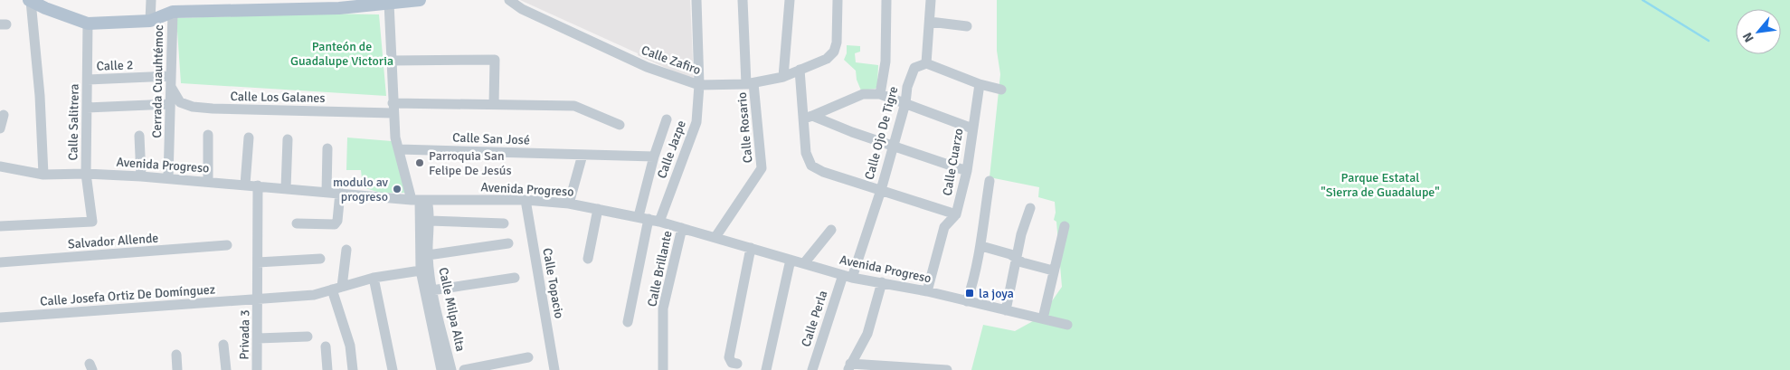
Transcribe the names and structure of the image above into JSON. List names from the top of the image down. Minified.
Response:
{"streets":{"street":["Calle Zafiro","Calle 2","Cerrada Cuauhtémoc","Calle Los Galanes","Calle Salitrera","Calle Rosario","Calle Ojo De Tigre","Calle San José","Calle Jazpe","Calle Cuarzo","Avenida Progreso","Salvador Allende","Calle Brillante","Calle Topacio","Calle Josefa Ortiz De Domínguez","Calle Milpa Alta","Calle Perla","Privada 3"]},"crossings":[["Calle Zafiro","Calle Rosario"],["Calle Zafiro","Calle Jazpe"],["Calle 2","Cerrada Cuauhtémoc"],["Calle 2","Calle Salitrera"],["Cerrada Cuauhtémoc","Calle Los Galanes"],["Cerrada Cuauhtémoc","Avenida Progreso"],["Calle Los Galanes","Calle Milpa Alta"],["Calle Salitrera","Avenida Progreso"],["Calle Rosario","Avenida Progreso"],["Calle Ojo De Tigre","Avenida Progreso"],["Calle Ojo De Tigre","Calle Perla"],["Calle San José","Calle Milpa Alta"],["Calle Jazpe","Avenida Progreso"],["Calle Cuarzo","Avenida Progreso"],["Avenida Progreso","Calle Brillante"],["Avenida Progreso","Calle Topacio"],["Avenida Progreso","Calle Milpa Alta"],["Avenida Progreso","Calle Perla"],["Calle Josefa Ortiz De Domínguez","Calle Milpa Alta"],["Calle Josefa Ortiz De Domínguez","Privada 3"]],"parks":["Panteón de Guadalupe Victoria","Parque Estatal \"Sierra de Guadalupe\""],"places":{"other":["Parroquia San Felipe De Jesús","modulo av progreso"],"transit":["la joya"]},"north":"bottom left"}
